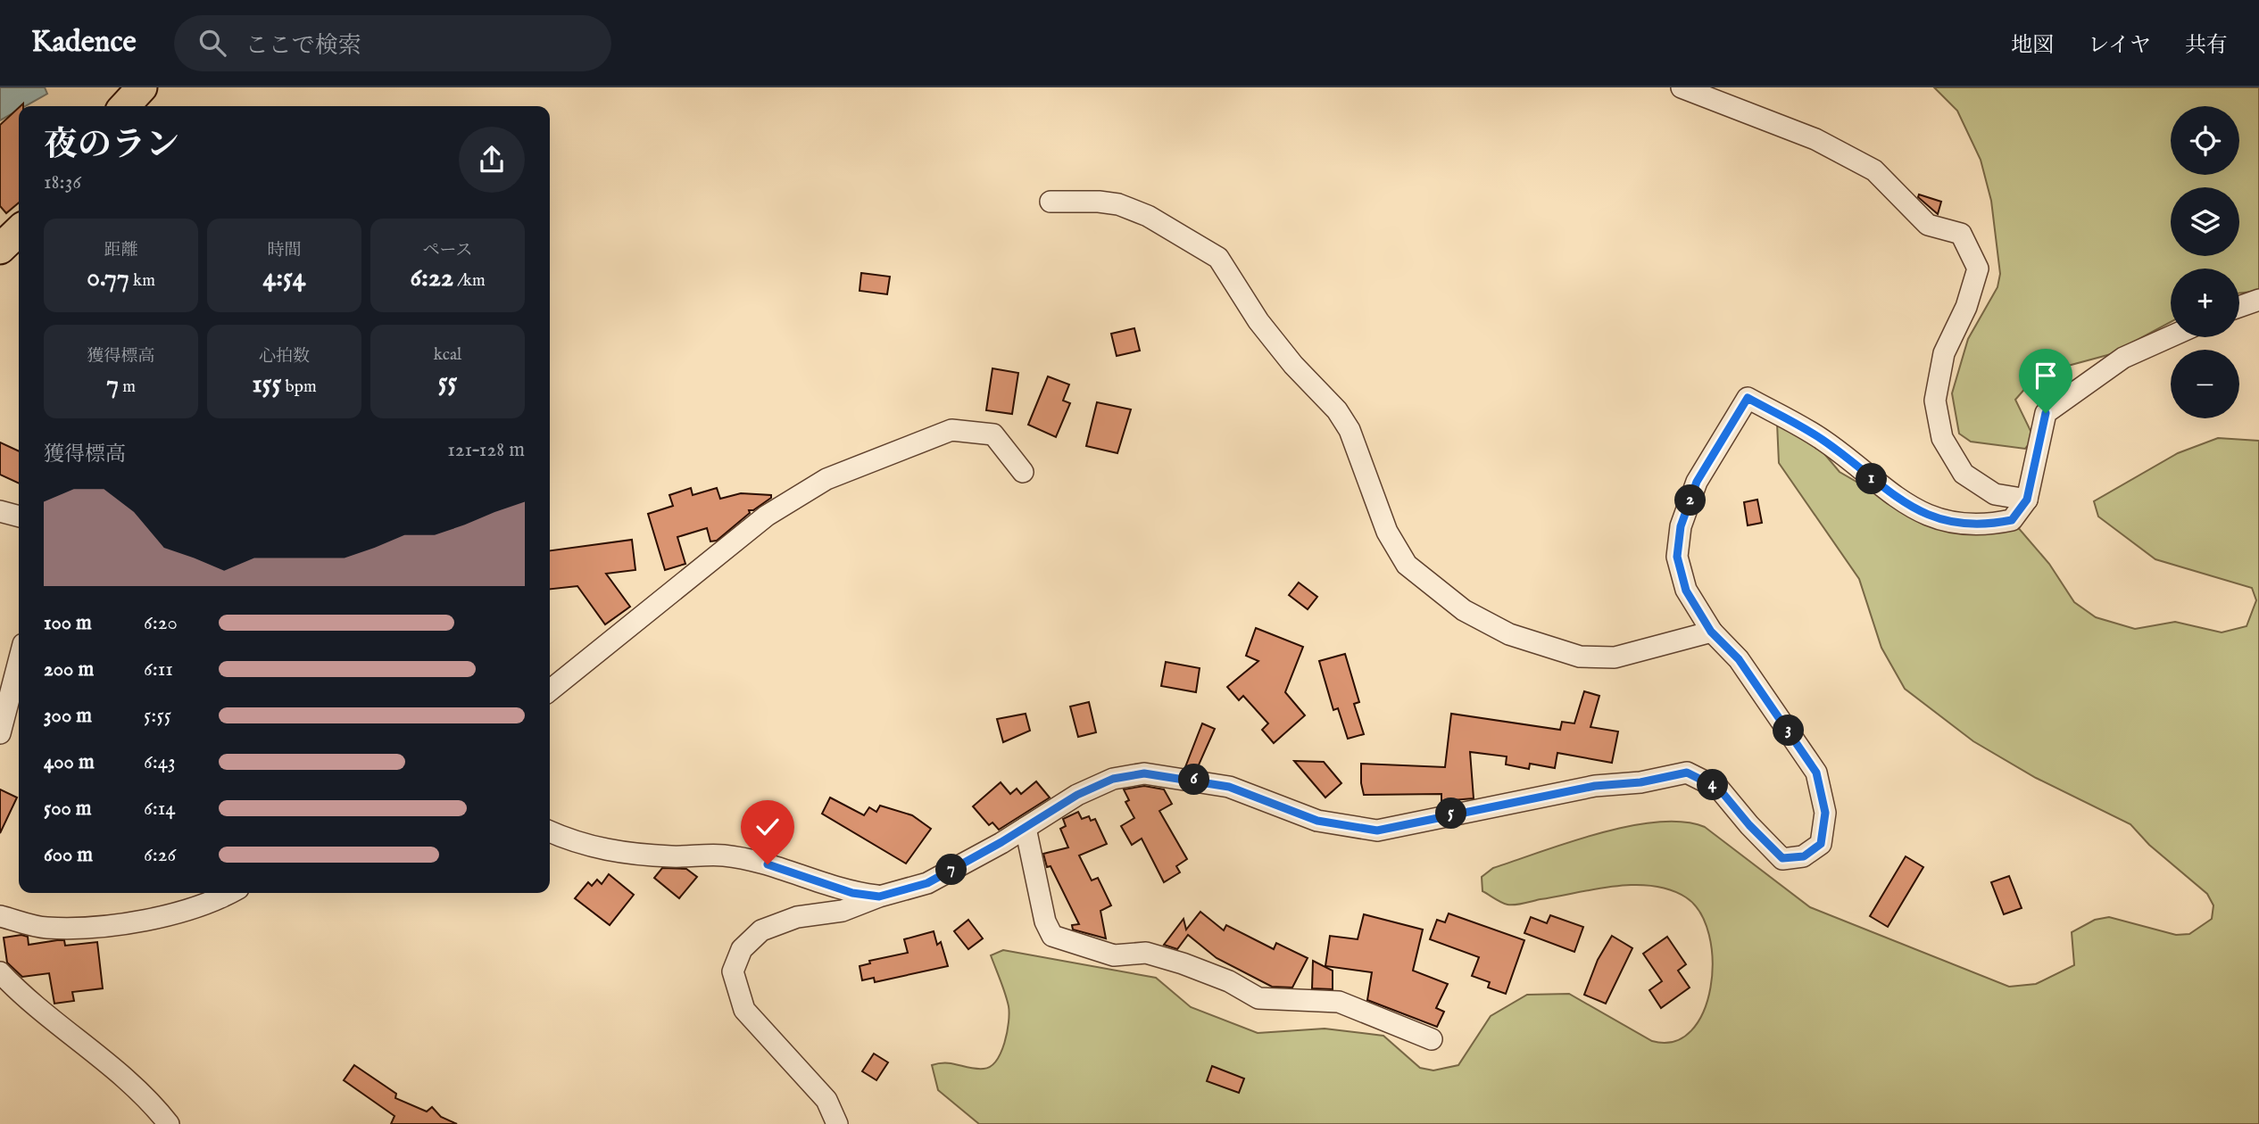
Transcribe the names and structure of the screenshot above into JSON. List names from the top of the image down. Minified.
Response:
{"page":{"header":"Kadence","search":"ここで検索","nav":["地図","レイヤ","共有"],"map_buttons":["+","−"],"heading":["夜のラン","18:36"],"stats":[["距離","0.77 km"],["時間","4:54"],["ペース","6:22 /km"],["獲得標高","7 m"],["心拍数","155 bpm"],["kcal","55"]],"chart":["獲得標高","121–128 m"],"pins":["1","2","3","6","4","5","7"],"list":[{"name":"100 m","note":"6:20"},{"name":"200 m","note":"6:11"},{"name":"300 m","note":"5:55"},{"name":"400 m","note":"6:43"},{"name":"500 m","note":"6:14"},{"name":"600 m","note":"6:26"}]}}
